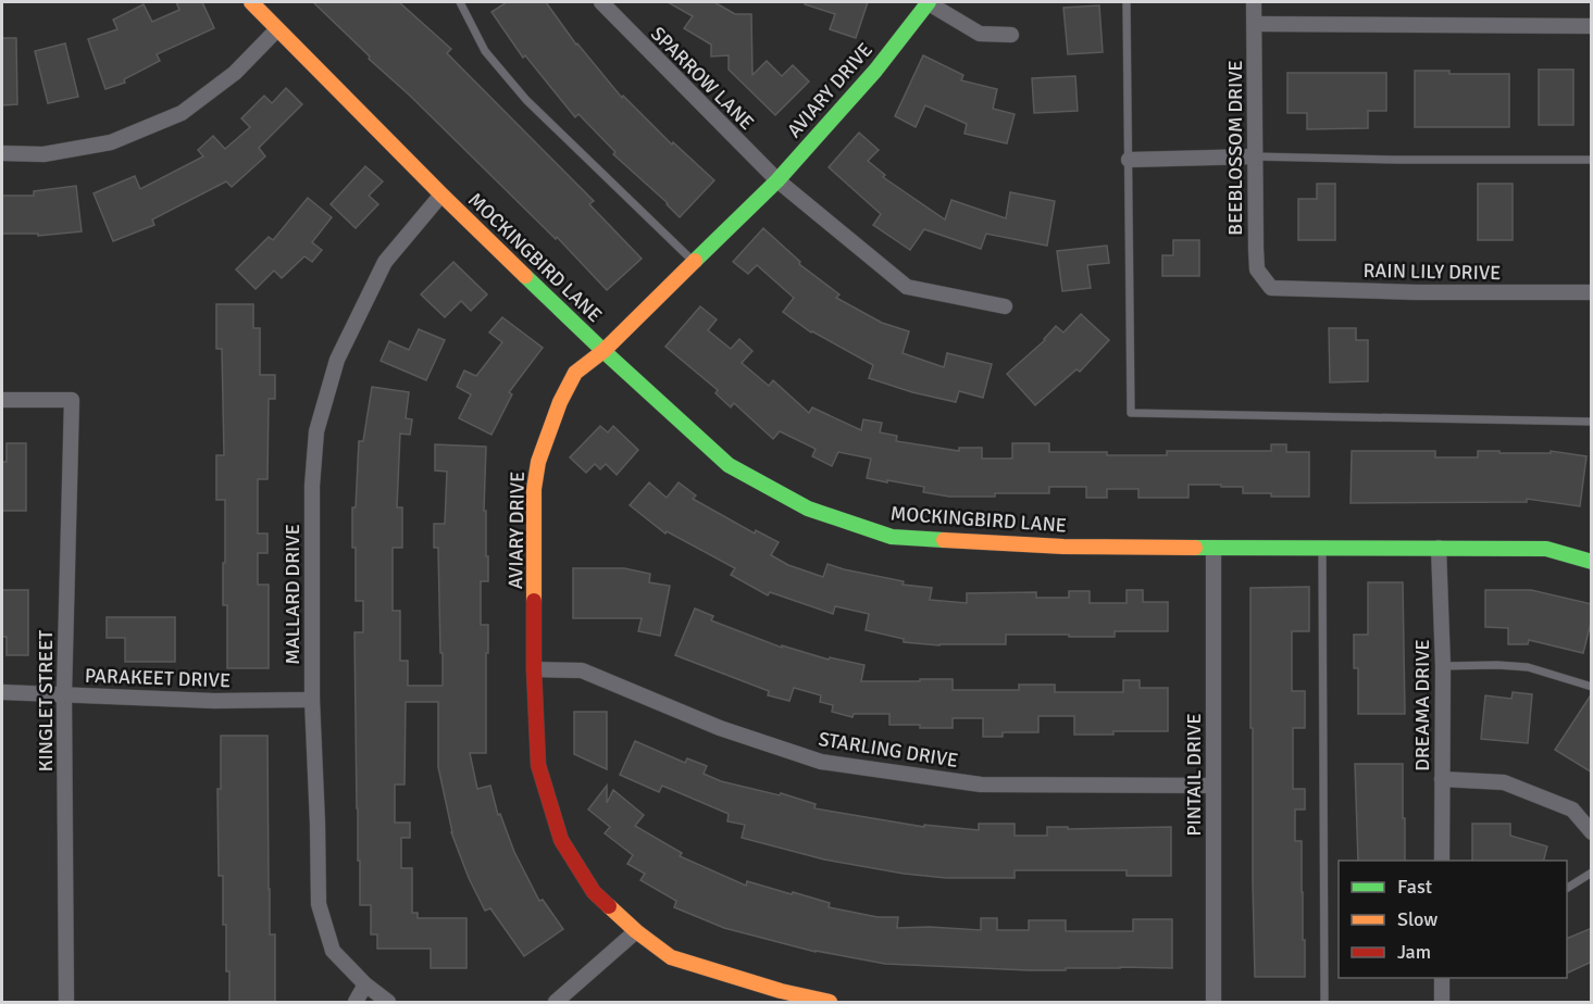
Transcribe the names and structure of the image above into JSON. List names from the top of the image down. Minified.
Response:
{"streets":{"street":["SPARROW LANE","AVIARY DRIVE","BEEBLOSSOM DRIVE","MOCKINGBIRD LANE","RAIN LILY DRIVE","MALLARD DRIVE","PARAKEET DRIVE","KINGLET STREET","DREAMA DRIVE","STARLING DRIVE","PINTAIL DRIVE"]},"crossings":[["SPARROW LANE","AVIARY DRIVE"],["AVIARY DRIVE","MOCKINGBIRD LANE"],["AVIARY DRIVE","STARLING DRIVE"],["BEEBLOSSOM DRIVE","RAIN LILY DRIVE"],["MOCKINGBIRD LANE","MALLARD DRIVE"],["MOCKINGBIRD LANE","DREAMA DRIVE"],["MOCKINGBIRD LANE","PINTAIL DRIVE"],["MALLARD DRIVE","PARAKEET DRIVE"],["PARAKEET DRIVE","KINGLET STREET"],["STARLING DRIVE","PINTAIL DRIVE"]],"legend":["Fast","Slow","Jam"]}
